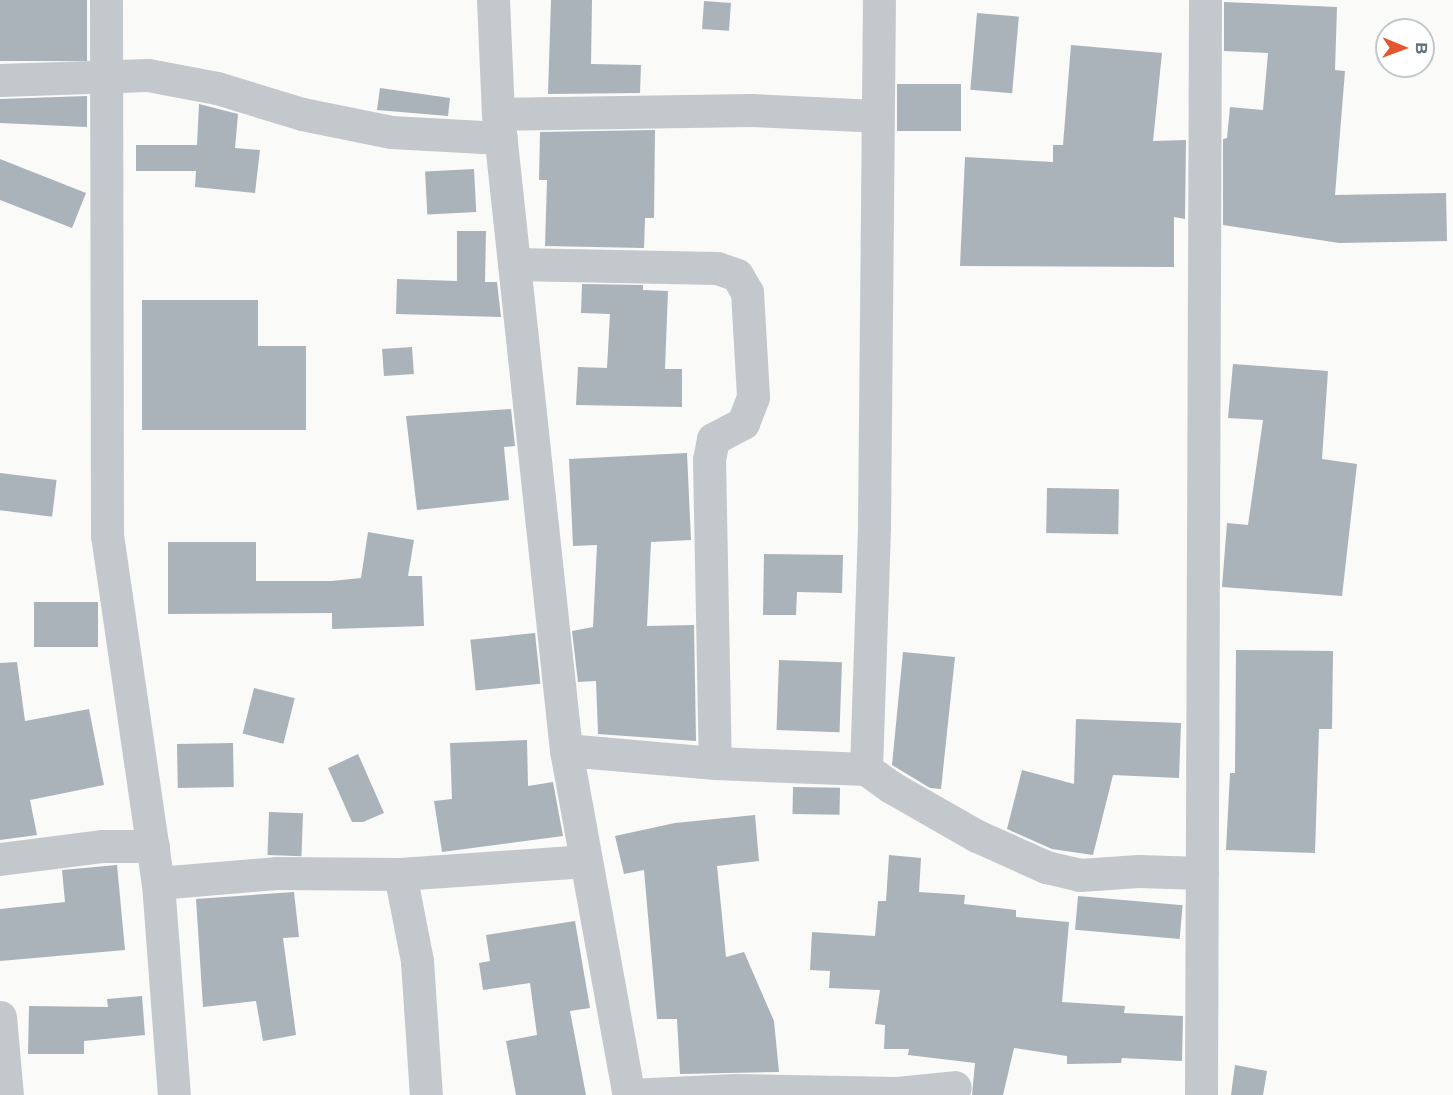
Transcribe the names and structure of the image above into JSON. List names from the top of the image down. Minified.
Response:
{"north":"right"}
